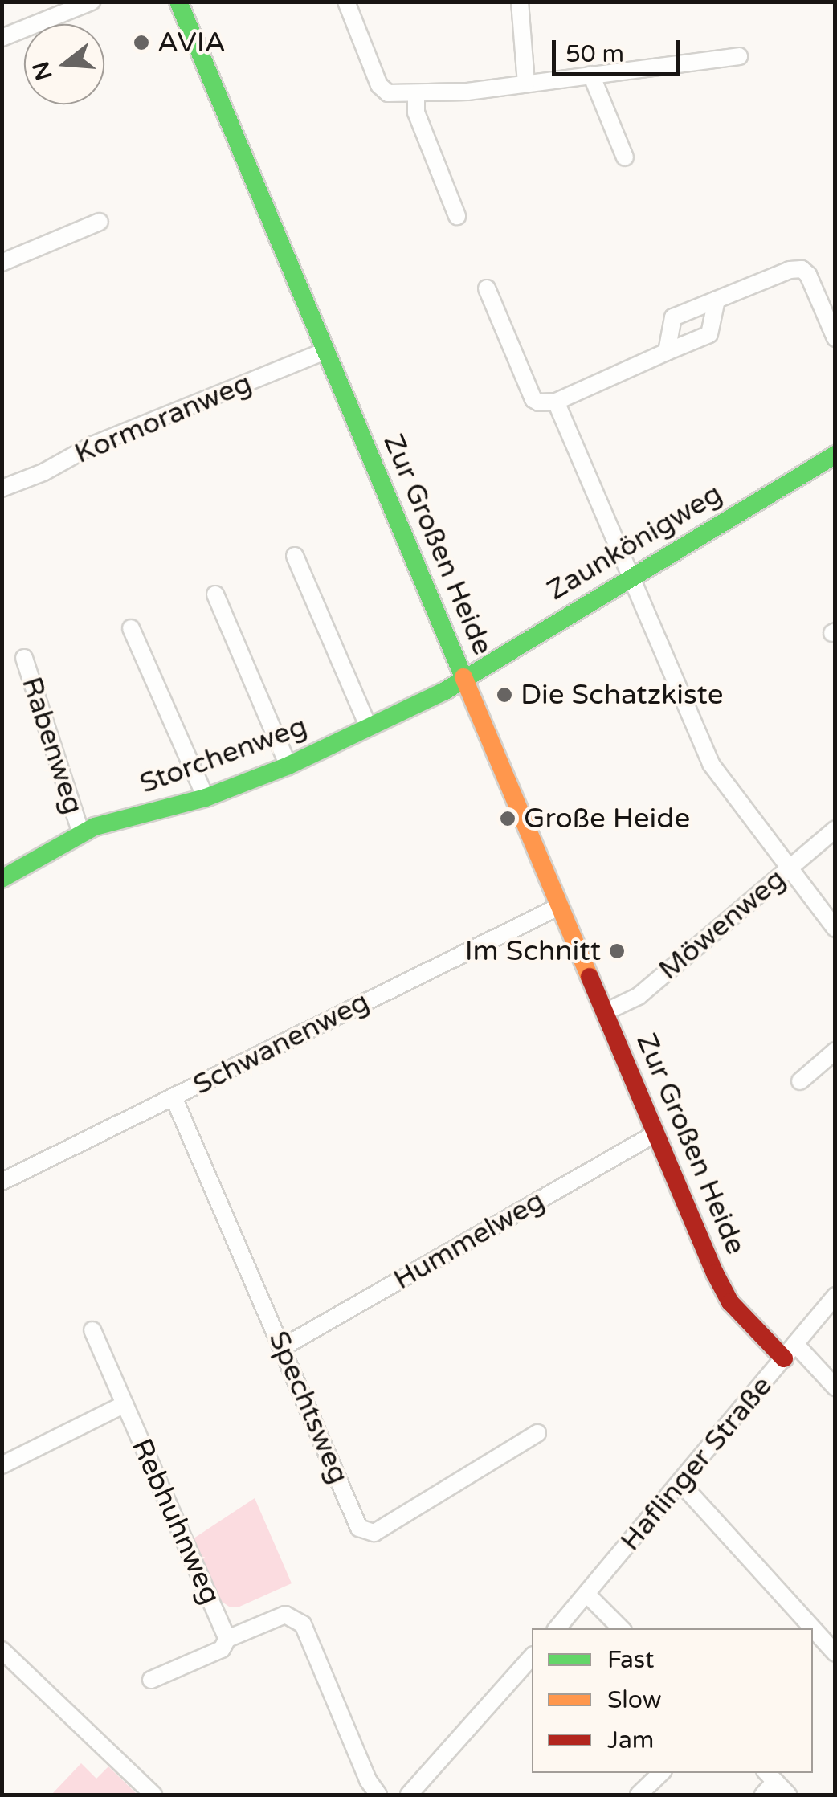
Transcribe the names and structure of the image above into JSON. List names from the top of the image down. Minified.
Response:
{"streets":{"street":["Kormoranweg","Zaunkönigweg","Zur Großen Heide","Rabenweg","Storchenweg","Möwenweg","Schwanenweg","Hummelweg","Spechtsweg","Haflinger Straße","Rebhuhnweg"]},"crossings":[["Kormoranweg","Zur Großen Heide"],["Zaunkönigweg","Zur Großen Heide"],["Zaunkönigweg","Storchenweg"],["Zur Großen Heide","Storchenweg"],["Zur Großen Heide","Möwenweg"],["Zur Großen Heide","Schwanenweg"],["Zur Großen Heide","Hummelweg"],["Zur Großen Heide","Haflinger Straße"],["Rabenweg","Storchenweg"],["Schwanenweg","Spechtsweg"],["Hummelweg","Spechtsweg"]],"places":["AVIA","Die Schatzkiste","Große Heide","Im Schnitt"],"legend":["Fast","Slow","Jam"],"scale_bar":"50 m","north":"left"}
